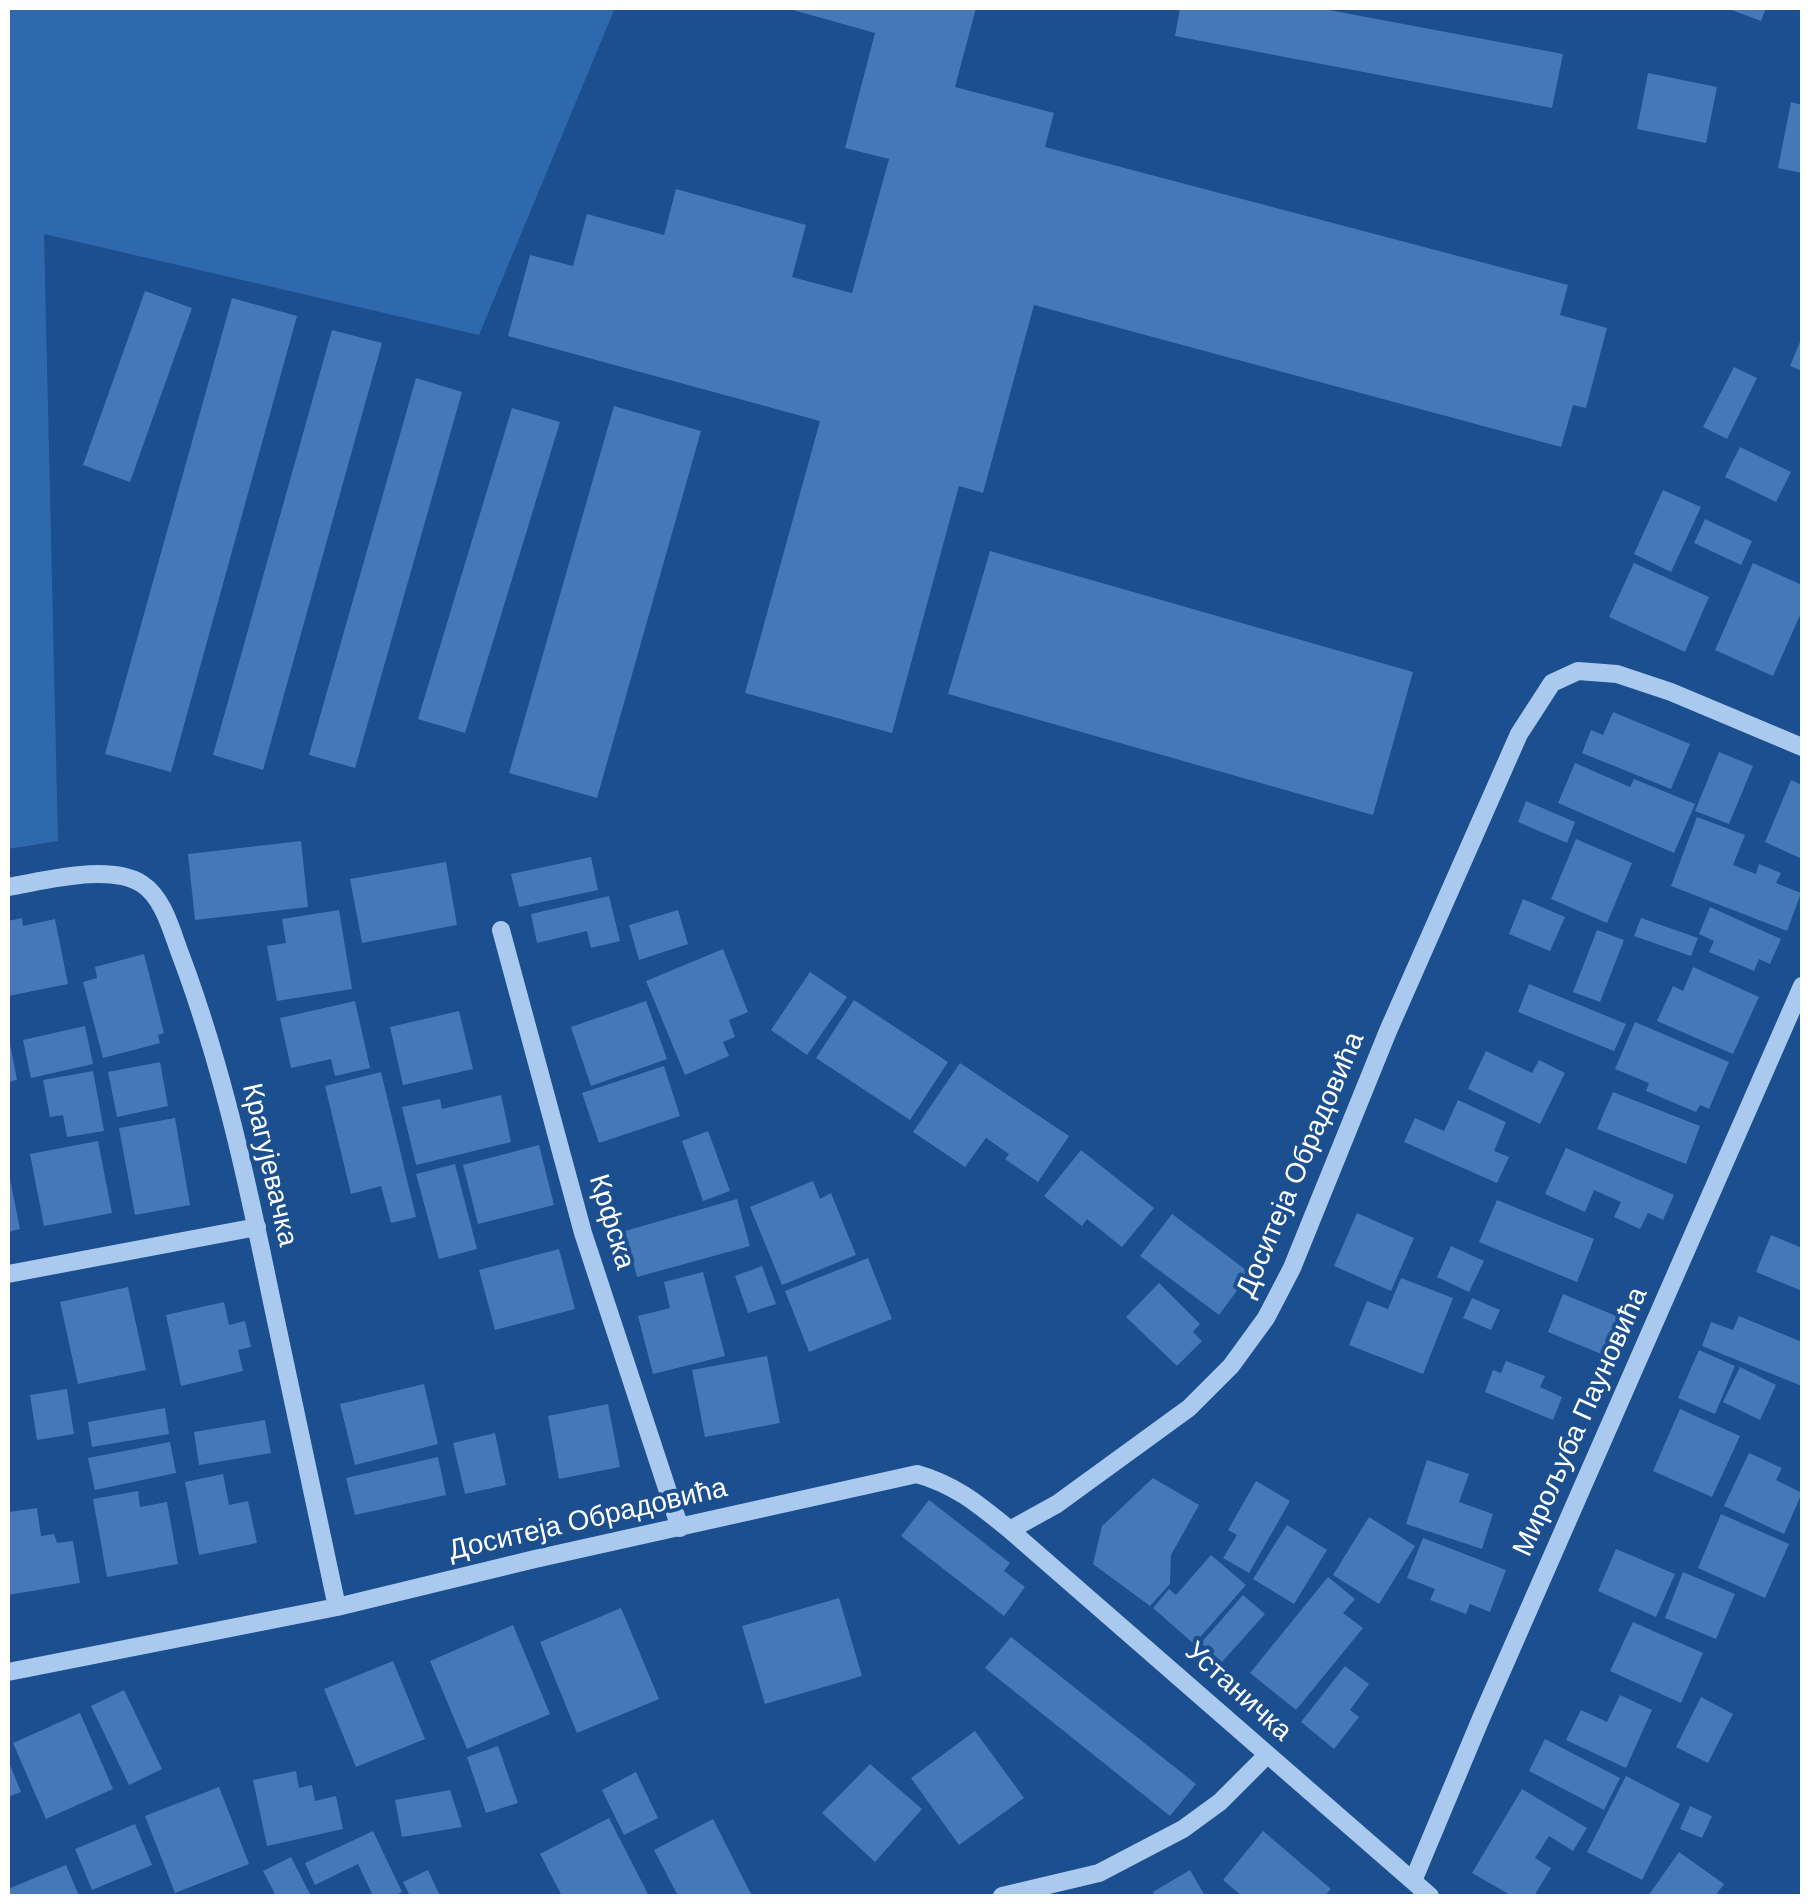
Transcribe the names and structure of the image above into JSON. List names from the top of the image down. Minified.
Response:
{"streets":{"street":["Крагујевачка","Доситеја Обрадовића","Крфска","Мирољуба Пауновића","Устаничка"]},"crossings":[["Крагујевачка","Доситеја Обрадовића"],["Доситеја Обрадовића","Крфска"],["Доситеја Обрадовића","Устаничка"],["Мирољуба Пауновића","Устаничка"]]}
